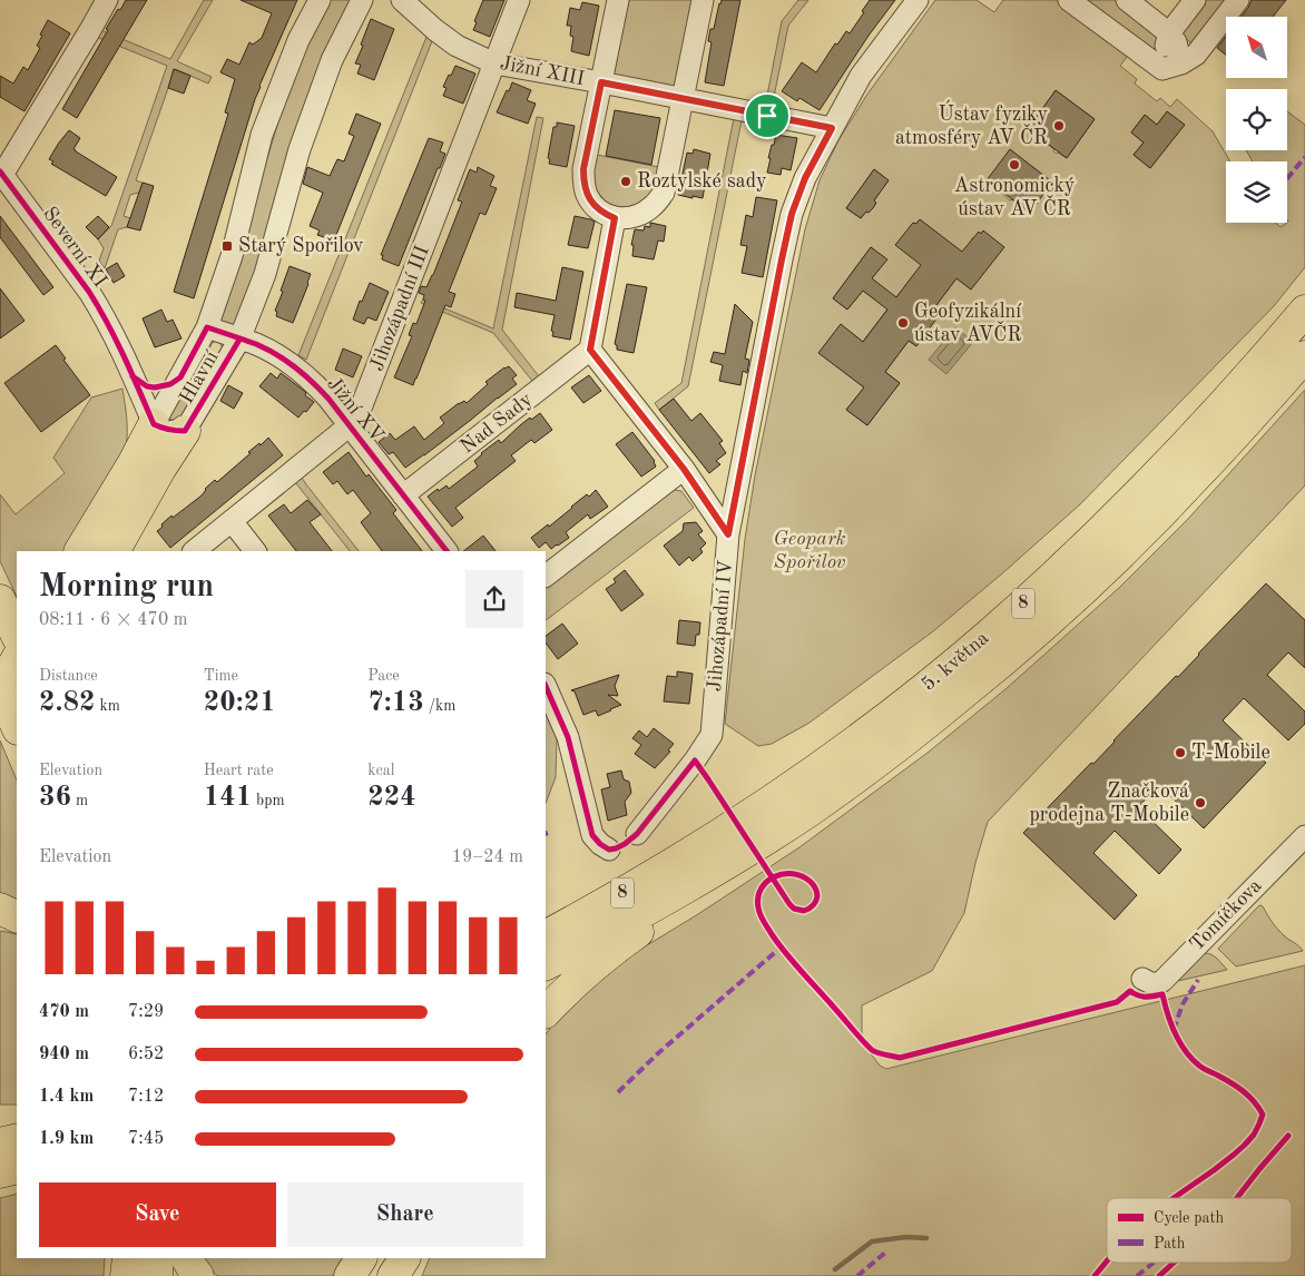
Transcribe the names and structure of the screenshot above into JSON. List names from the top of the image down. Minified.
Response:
{"streets":{"highway":["8","5. května"],"street":["Jižní XIII","Severní XI","Jihozápadní III","Hlavní","Jižní XV","Nad Sady","Jihozápadní IV","Tomíčkova"]},"crossings":[["Jižní XIII","Jihozápadní III"],["Jižní XIII","Jihozápadní IV"],["Severní XI","Hlavní"],["Jihozápadní III","Jižní XV"],["Hlavní","Jižní XV"],["Jižní XV","Nad Sady"]],"parks":["Geopark Spořilov"],"places":{"other":["Ústav fyziky atmosféry AV ČR","Astronomický ústav AV ČR","Roztylské sady","Geofyzikální ústav AVČR","T-Mobile","Značková prodejna T-Mobile"],"transit":["Starý Spořilov"]},"legend":["Cycle path","Path"],"north":"top left","page":{"heading":["Morning run","08:11 · 6 × 470 m"],"stats":[["Distance","2.82 km"],["Time","20:21"],["Pace","7:13 /km"],["Elevation","36 m"],["Heart rate","141 bpm"],["kcal","224"]],"chart":["Elevation","19–24 m"],"list":[{"name":"470 m","note":"7:29"},{"name":"940 m","note":"6:52"},{"name":"1.4 km","note":"7:12"},{"name":"1.9 km","note":"7:45"}],"buttons":["Save","Share"]}}
